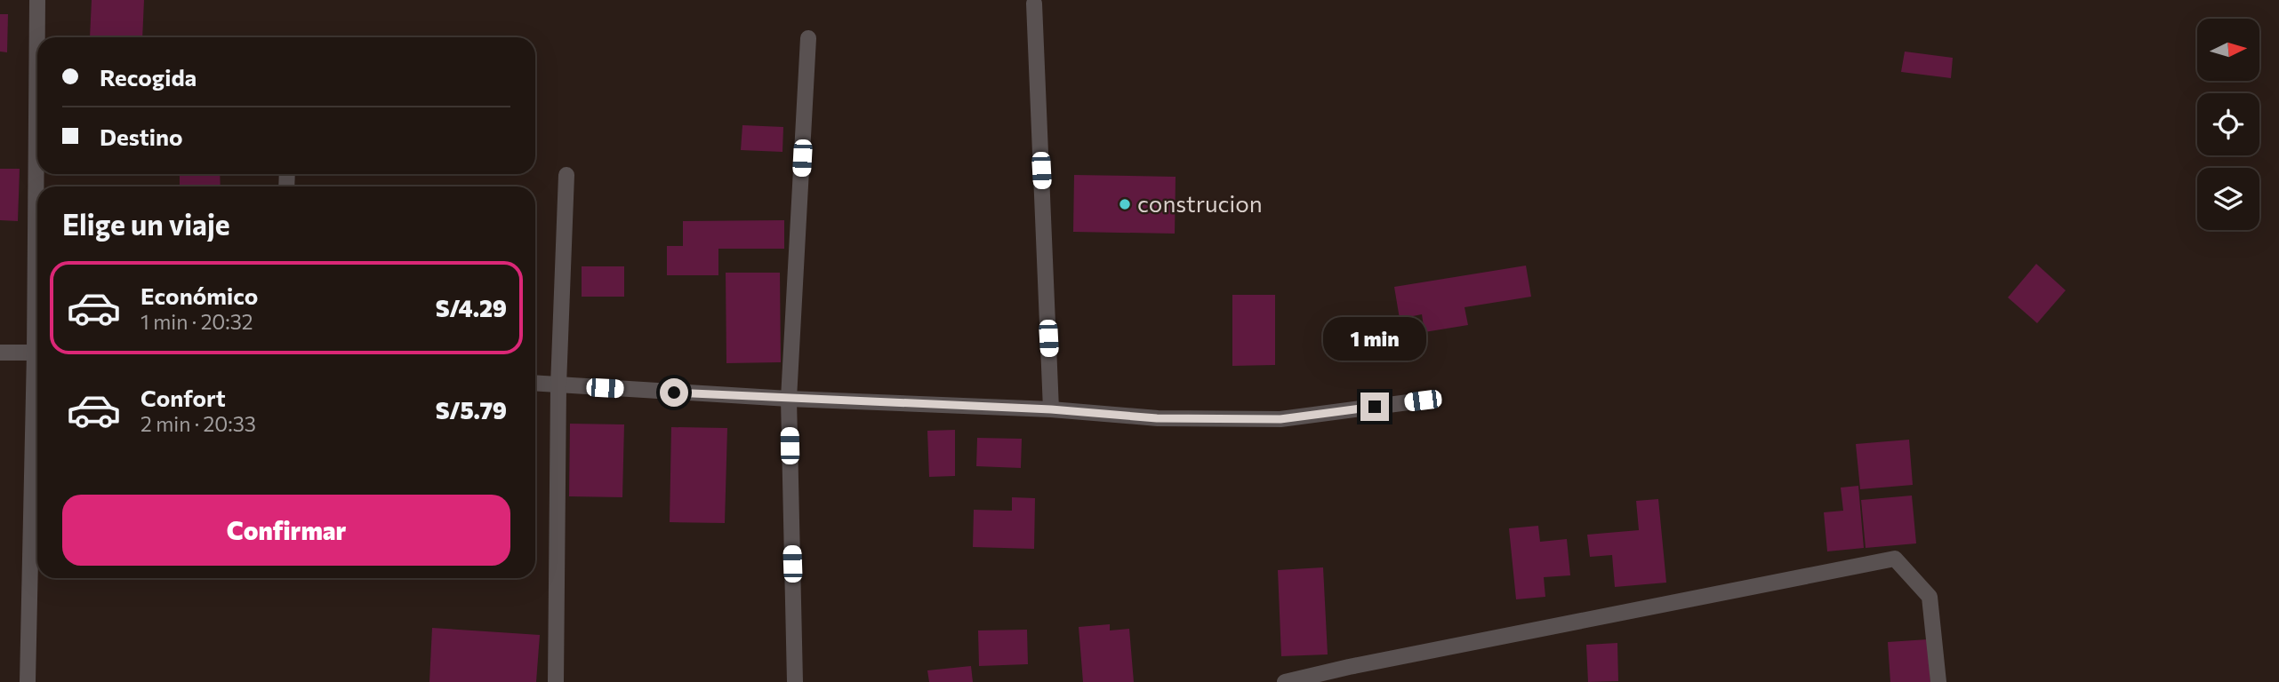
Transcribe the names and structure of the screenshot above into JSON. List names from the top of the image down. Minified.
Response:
{"places":["construcion"],"north":"right","page":{"banner":["Recogida","Destino"],"heading":"Elige un viaje","list":[{"name":"Económico","note":"1 min · 20:32","value":"S/4.29"},{"name":"Confort","note":"2 min · 20:33","value":"S/5.79"}],"bubble":"1 min","buttons":"Confirmar"}}
